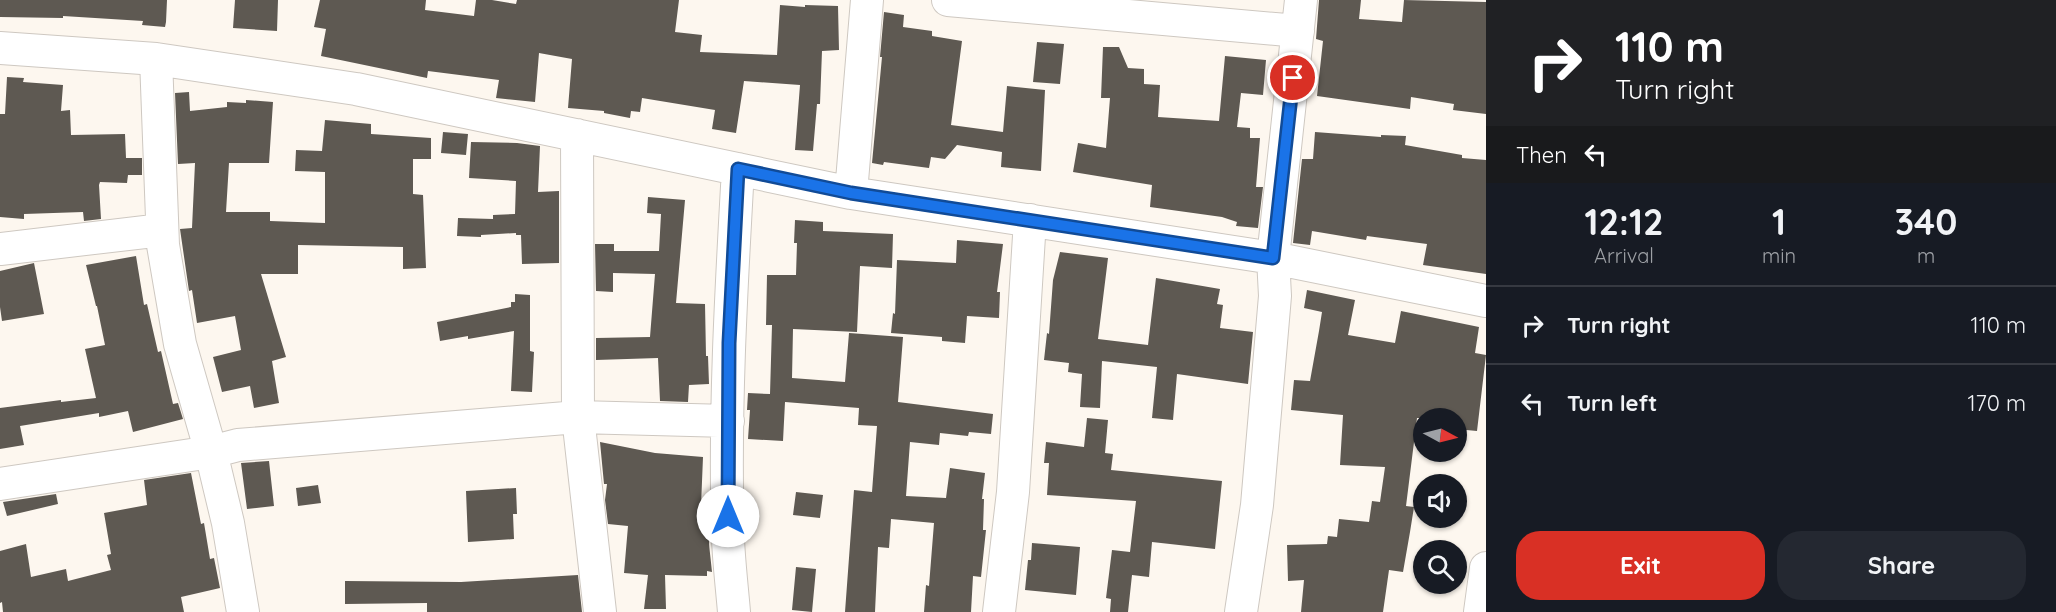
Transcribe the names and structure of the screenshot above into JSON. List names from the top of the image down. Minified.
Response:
{"north":"right","page":{"turn":["110 m","Turn right"],"then":"Then","eta":["12:12","Arrival","1","min","340","m"],"list":[{"name":"Turn right","value":"110 m"},{"name":"Turn left","value":"170 m"}],"buttons":["Exit","Share"]}}
